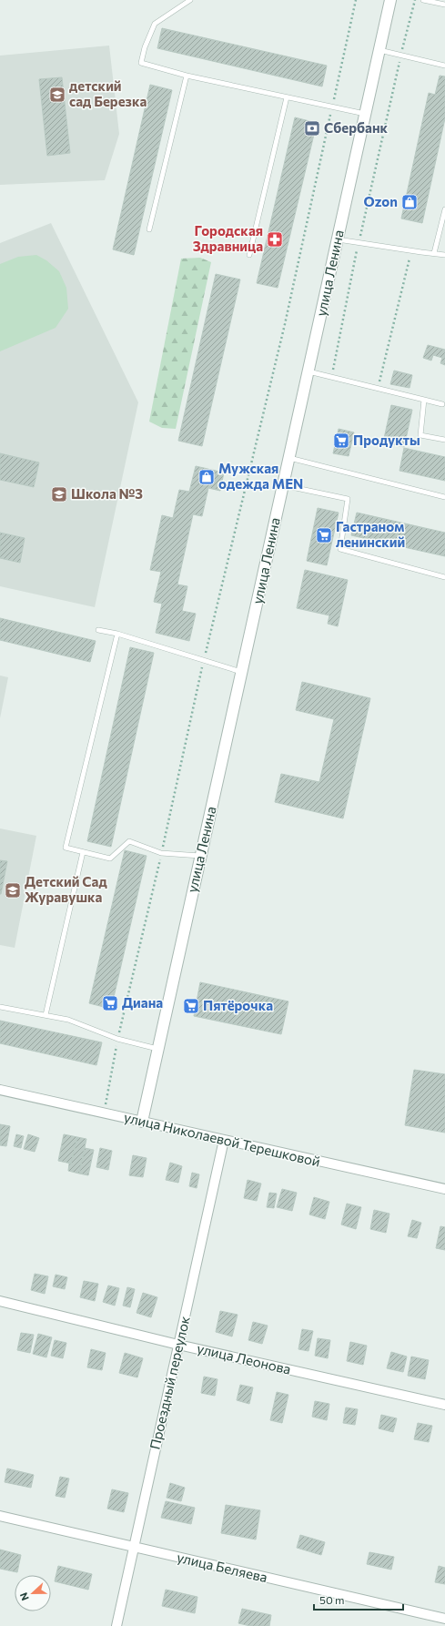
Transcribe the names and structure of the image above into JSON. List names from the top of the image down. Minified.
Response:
{"streets":{"street":["улица Ленина","улица Николаевой Терешковой","улица Леонова","Проездный переулок","улица Беляева"]},"crossings":[["улица Ленина","улица Николаевой Терешковой"],["улица Николаевой Терешковой","Проездный переулок"],["улица Леонова","Проездный переулок"],["Проездный переулок","улица Беляева"]],"places":{"school or university":["детский сад Березка","Школа №3","Детский Сад Журавушка"],"bank":["Сбербанк"],"shop":["Ozon","Мужская одежда MEN"],"pharmacy":["Городская Здравница"],"supermarket":["Продукты","Гастраном ленинский","Диана","Пятёрочка"]},"scale_bar":"50 m","north":"left"}
